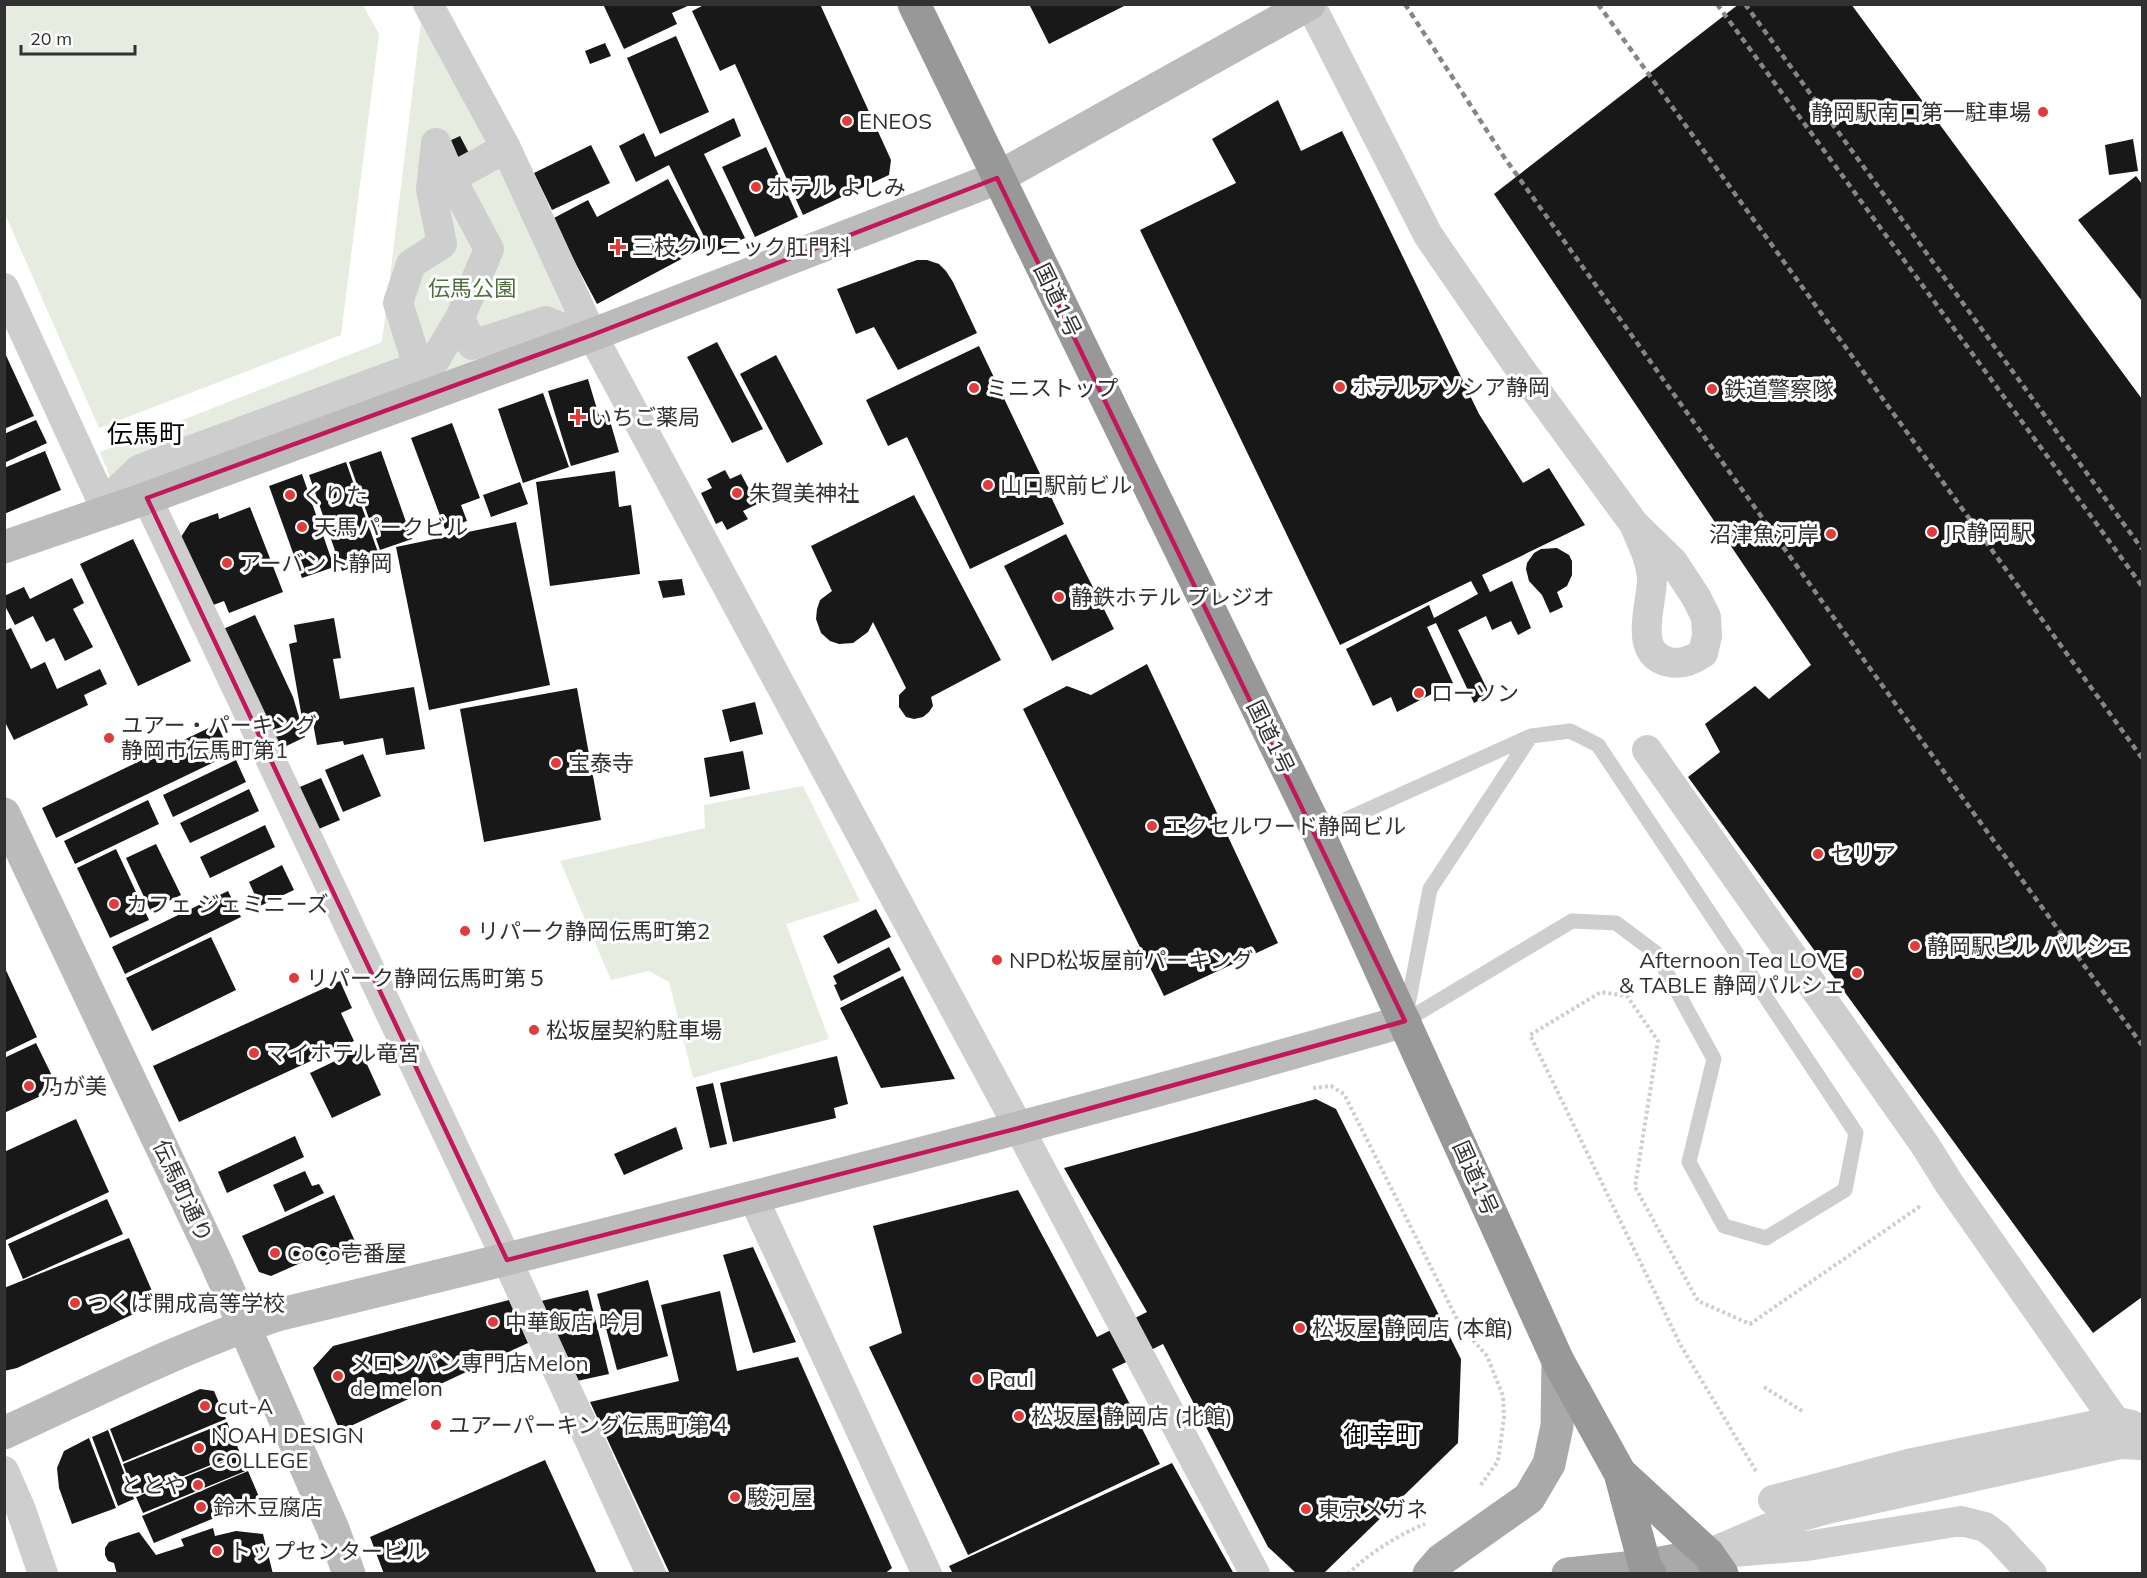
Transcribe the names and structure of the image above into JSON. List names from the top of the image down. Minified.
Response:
{"streets":{"highway":["国道1号"],"street":["伝馬町通り"]},"districts":["伝馬町","御幸町"],"parks":["伝馬公園"],"places":{"other":["静岡駅南口第一駐車場","ENEOS","ホテル よしみ","ホテルアソシア静岡","ミニストップ","鉄道警察隊","山口駅前ビル","朱賀美神社","くりた","天馬パークビル","JR静岡駅","沼津魚河岸","アーバント静岡","静鉄ホテル プレジオ","ローソン","ユアー・パーキング 静岡市伝馬町第1","宝泰寺","エクセルワード静岡ビル","セリア","カフェ ジェミニーズ","リパーク静岡伝馬町第2","静岡駅ビル パルシェ","NPD松坂屋前パーキング","Afternoon Tea LOVE & TABLE 静岡パルシェ","リパーク静岡伝馬町第５","松坂屋契約駐車場","マイホテル竜宮","乃が美","CoCo壱番屋","つくば開成高等学校","中華飯店 吟月","松坂屋 静岡店 (本館)","メロンパン専門店Melon de melon","Paul","cut-A","松坂屋 静岡店 (北館)","ユアーパーキング伝馬町第４","NOAH DESIGN COLLEGE","ととや","駿河屋","鈴木豆腐店","東京メガネ","トップセンタービル"],"health":["三枝クリニック肛門科","いちご薬局"]},"scale_bar":"20 m"}
